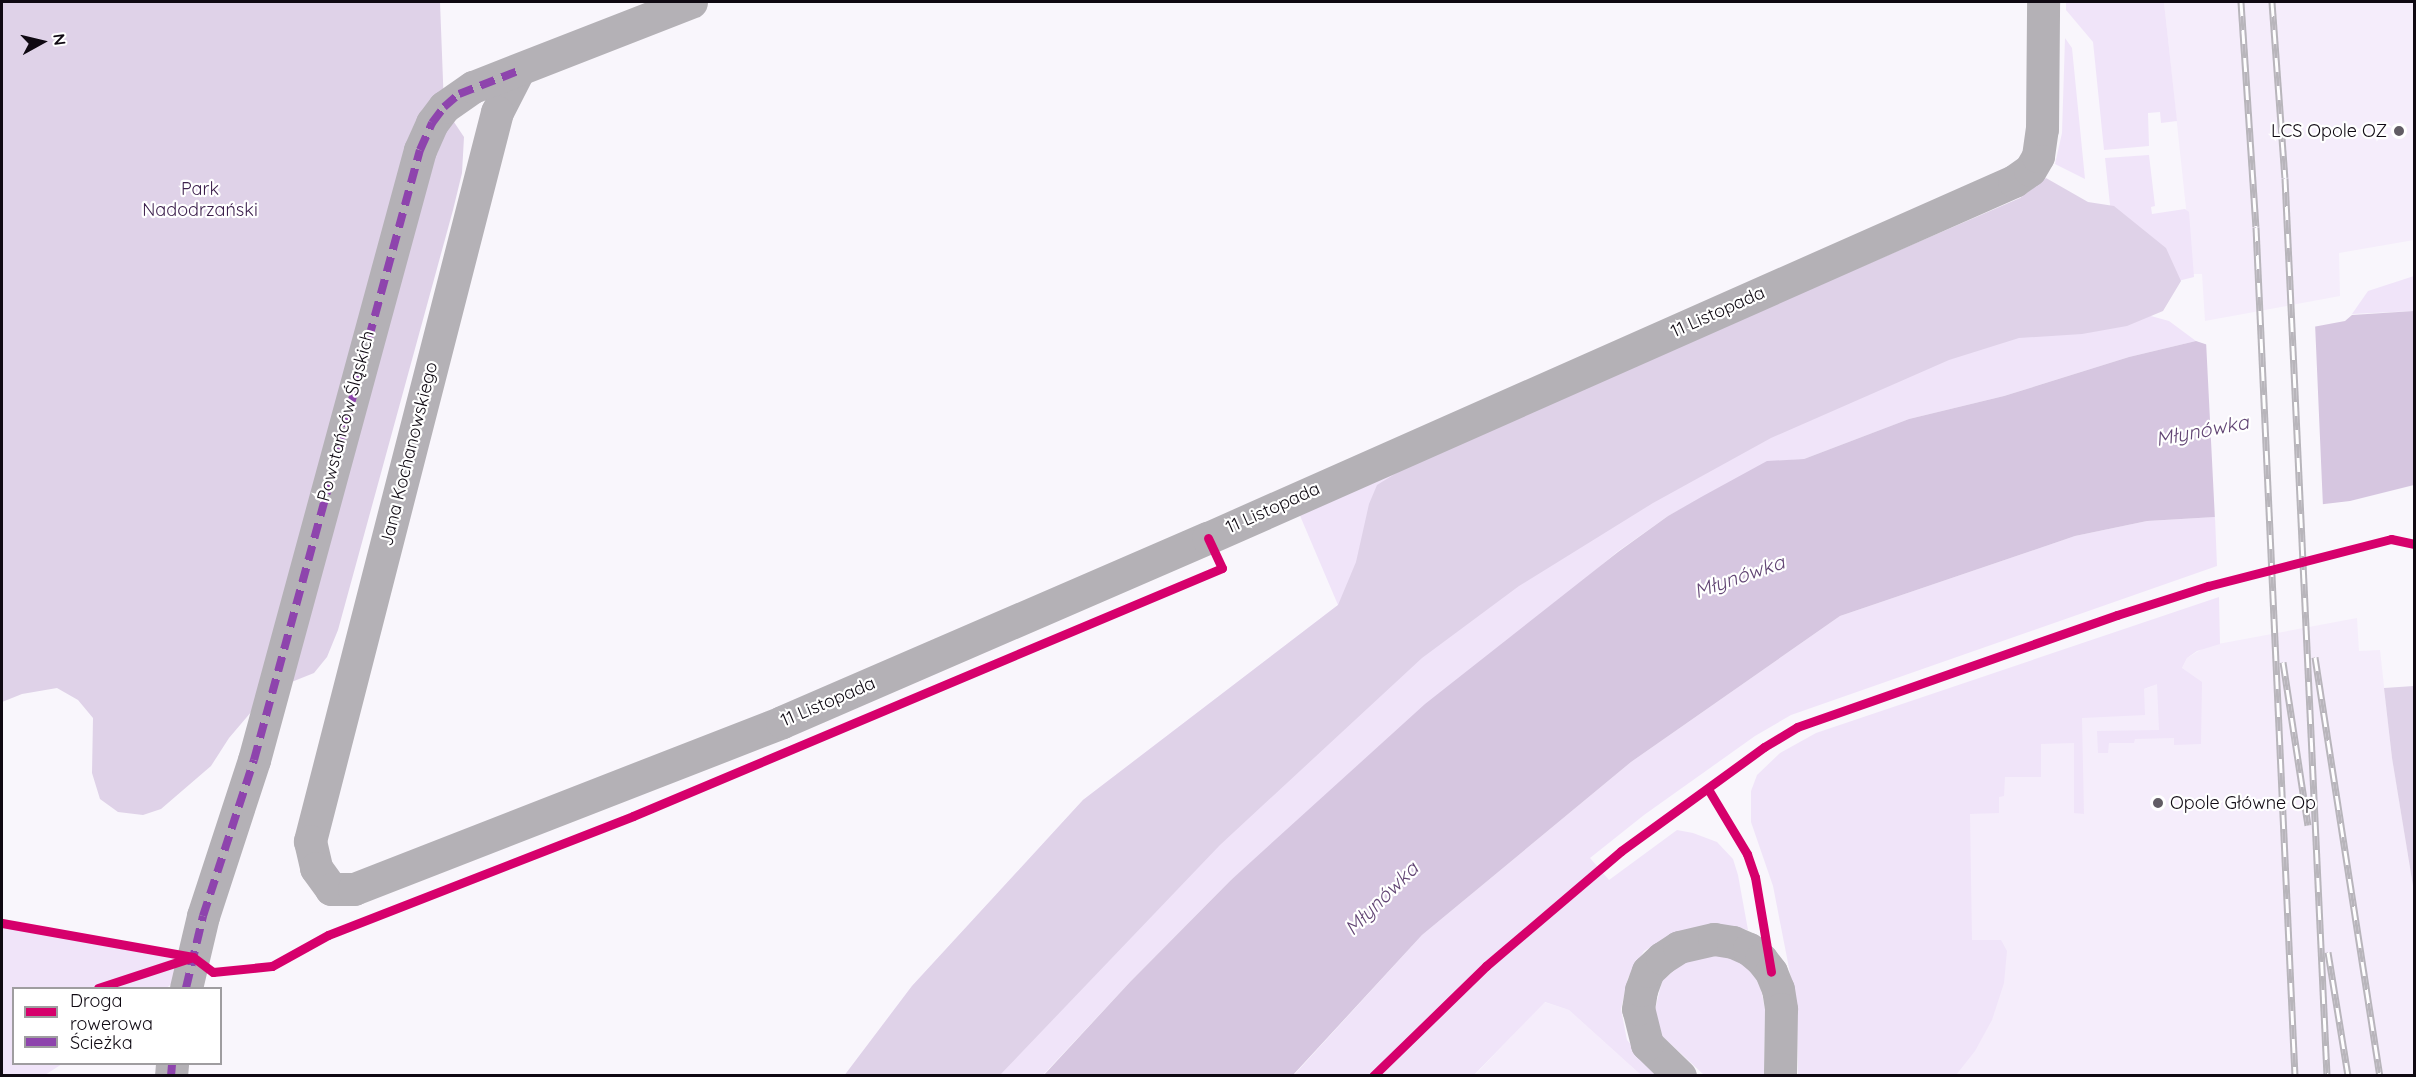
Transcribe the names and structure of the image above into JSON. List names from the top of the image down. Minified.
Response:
{"streets":{"street":["11 Listopada","Powstańców Śląskich","Jana Kochanowskiego"]},"crossings":[["11 Listopada","Jana Kochanowskiego"],["Powstańców Śląskich","Jana Kochanowskiego"]],"water":["Młynówka"],"parks":["Park Nadodrzański"],"places":["LCS Opole OZ","Opole Główne Op"],"legend":["Droga rowerowa","Ścieżka"],"north":"right"}
